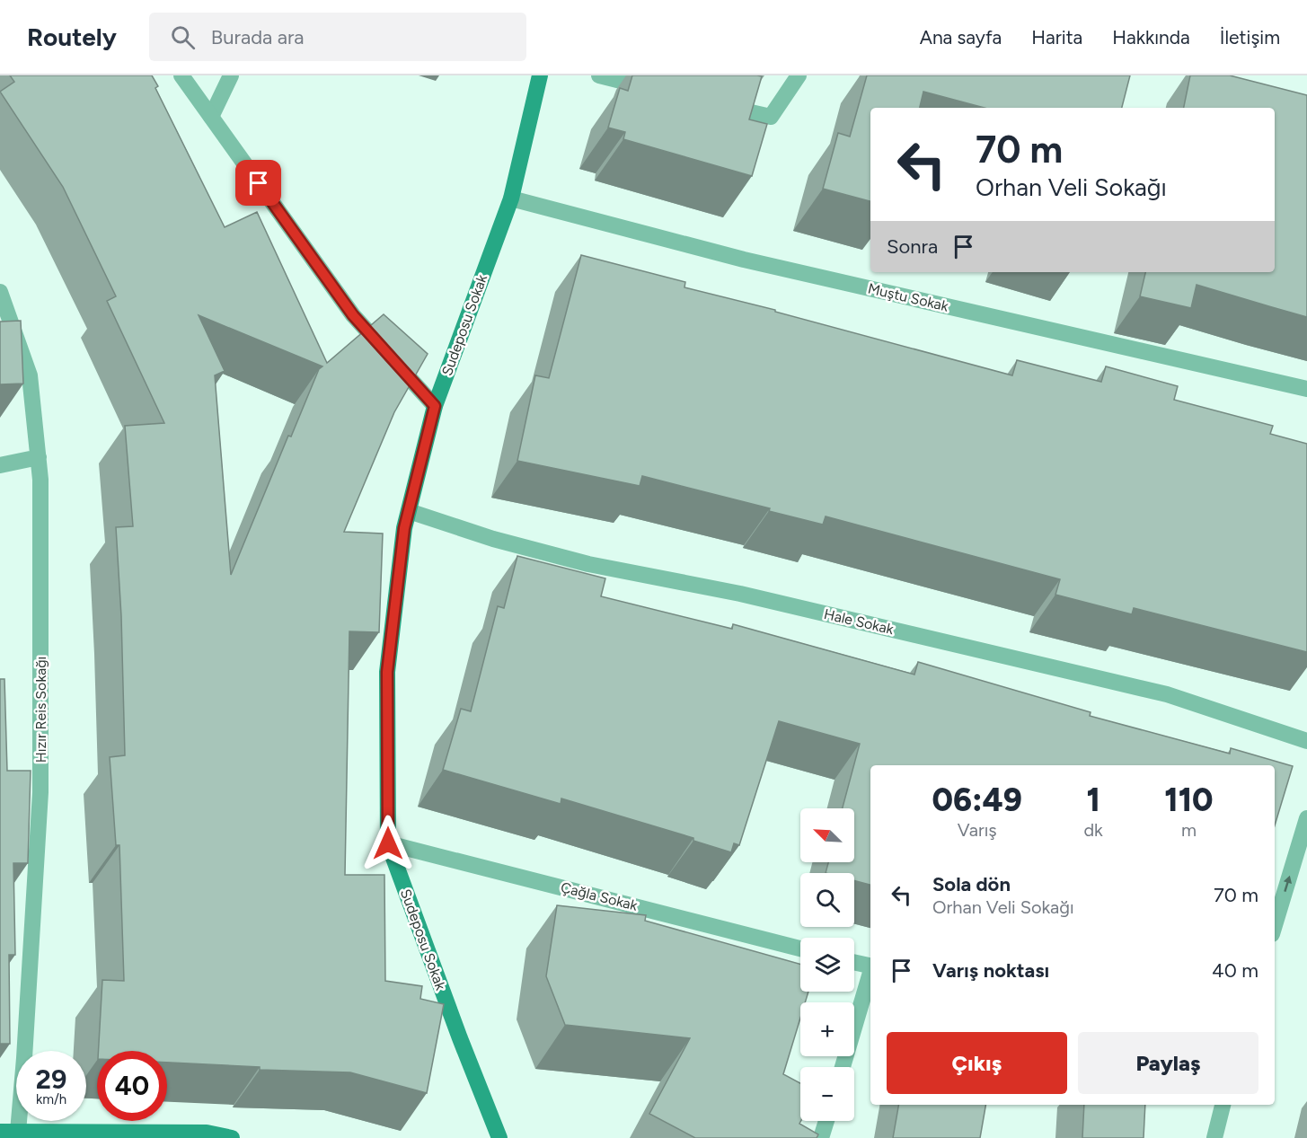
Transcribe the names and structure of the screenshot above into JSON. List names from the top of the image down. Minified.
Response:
{"streets":{"street":["Muştu Sokak","Sudeposu Sokak","Hale Sokak","Hızır Reis Sokağı","Çağla Sokak"]},"crossings":[["Muştu Sokak","Sudeposu Sokak"],["Sudeposu Sokak","Hale Sokak"],["Sudeposu Sokak","Çağla Sokak"]],"north":"top left","page":{"header":"Routely","search":"Burada ara","nav":["Ana sayfa","Harita","Hakkında","İletişim"],"turn":["70 m","Orhan Veli Sokağı"],"then":"Sonra","eta":["06:49","Varış","1","dk","110","m"],"map_buttons":["+","−"],"list":[{"name":"Sola dön","note":"Orhan Veli Sokağı","value":"70 m"},{"name":"Varış noktası","value":"40 m"}],"buttons":["Çıkış","Paylaş"],"speed":"29 km/h","limit":"40"}}
